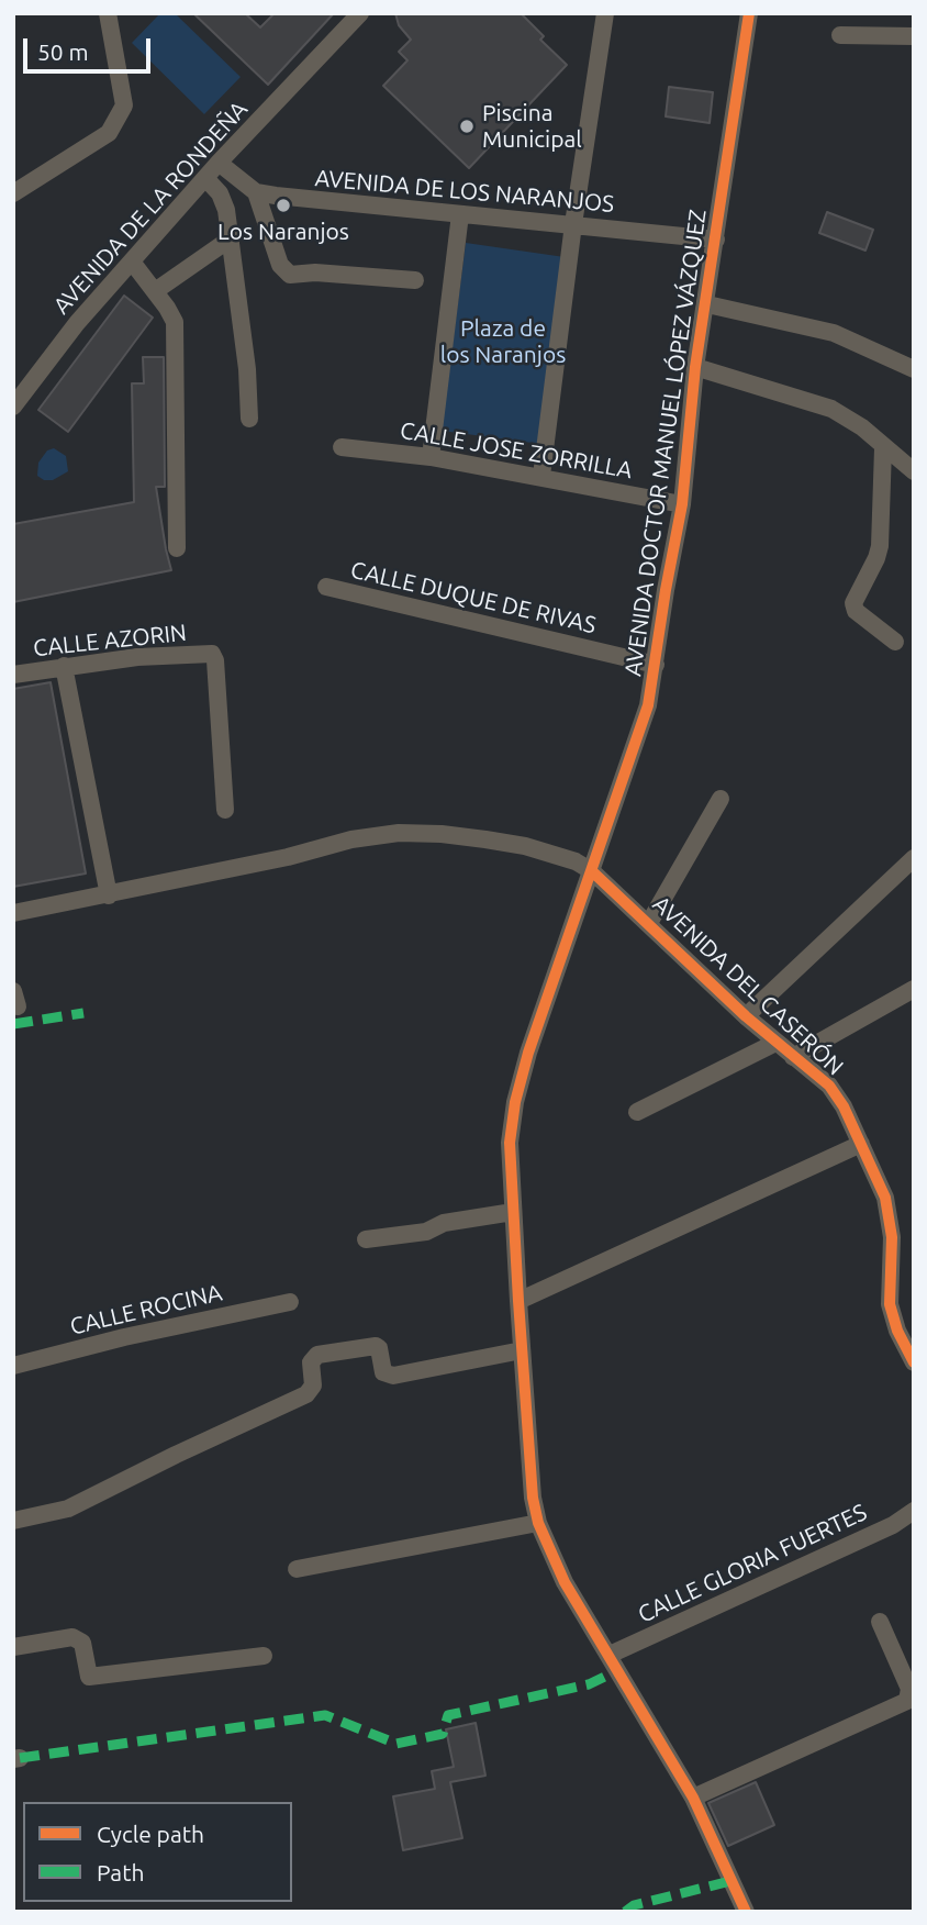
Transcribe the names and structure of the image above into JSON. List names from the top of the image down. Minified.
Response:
{"streets":{"street":["AVENIDA DE LOS NARANJOS","AVENIDA DE LA RONDEÑA","AVENIDA DOCTOR MANUEL LÓPEZ VÁZQUEZ","CALLE JOSE ZORRILLA","CALLE DUQUE DE RIVAS","CALLE AZORIN","AVENIDA DEL CASERÓN","CALLE ROCINA","CALLE GLORIA FUERTES"]},"crossings":[["AVENIDA DE LOS NARANJOS","AVENIDA DOCTOR MANUEL LÓPEZ VÁZQUEZ"],["AVENIDA DOCTOR MANUEL LÓPEZ VÁZQUEZ","CALLE JOSE ZORRILLA"],["AVENIDA DOCTOR MANUEL LÓPEZ VÁZQUEZ","CALLE DUQUE DE RIVAS"],["AVENIDA DOCTOR MANUEL LÓPEZ VÁZQUEZ","AVENIDA DEL CASERÓN"],["AVENIDA DOCTOR MANUEL LÓPEZ VÁZQUEZ","CALLE GLORIA FUERTES"]],"parks":["Plaza de los Naranjos"],"places":["Piscina Municipal","Los Naranjos"],"legend":["Cycle path","Path"],"scale_bar":"50 m"}
